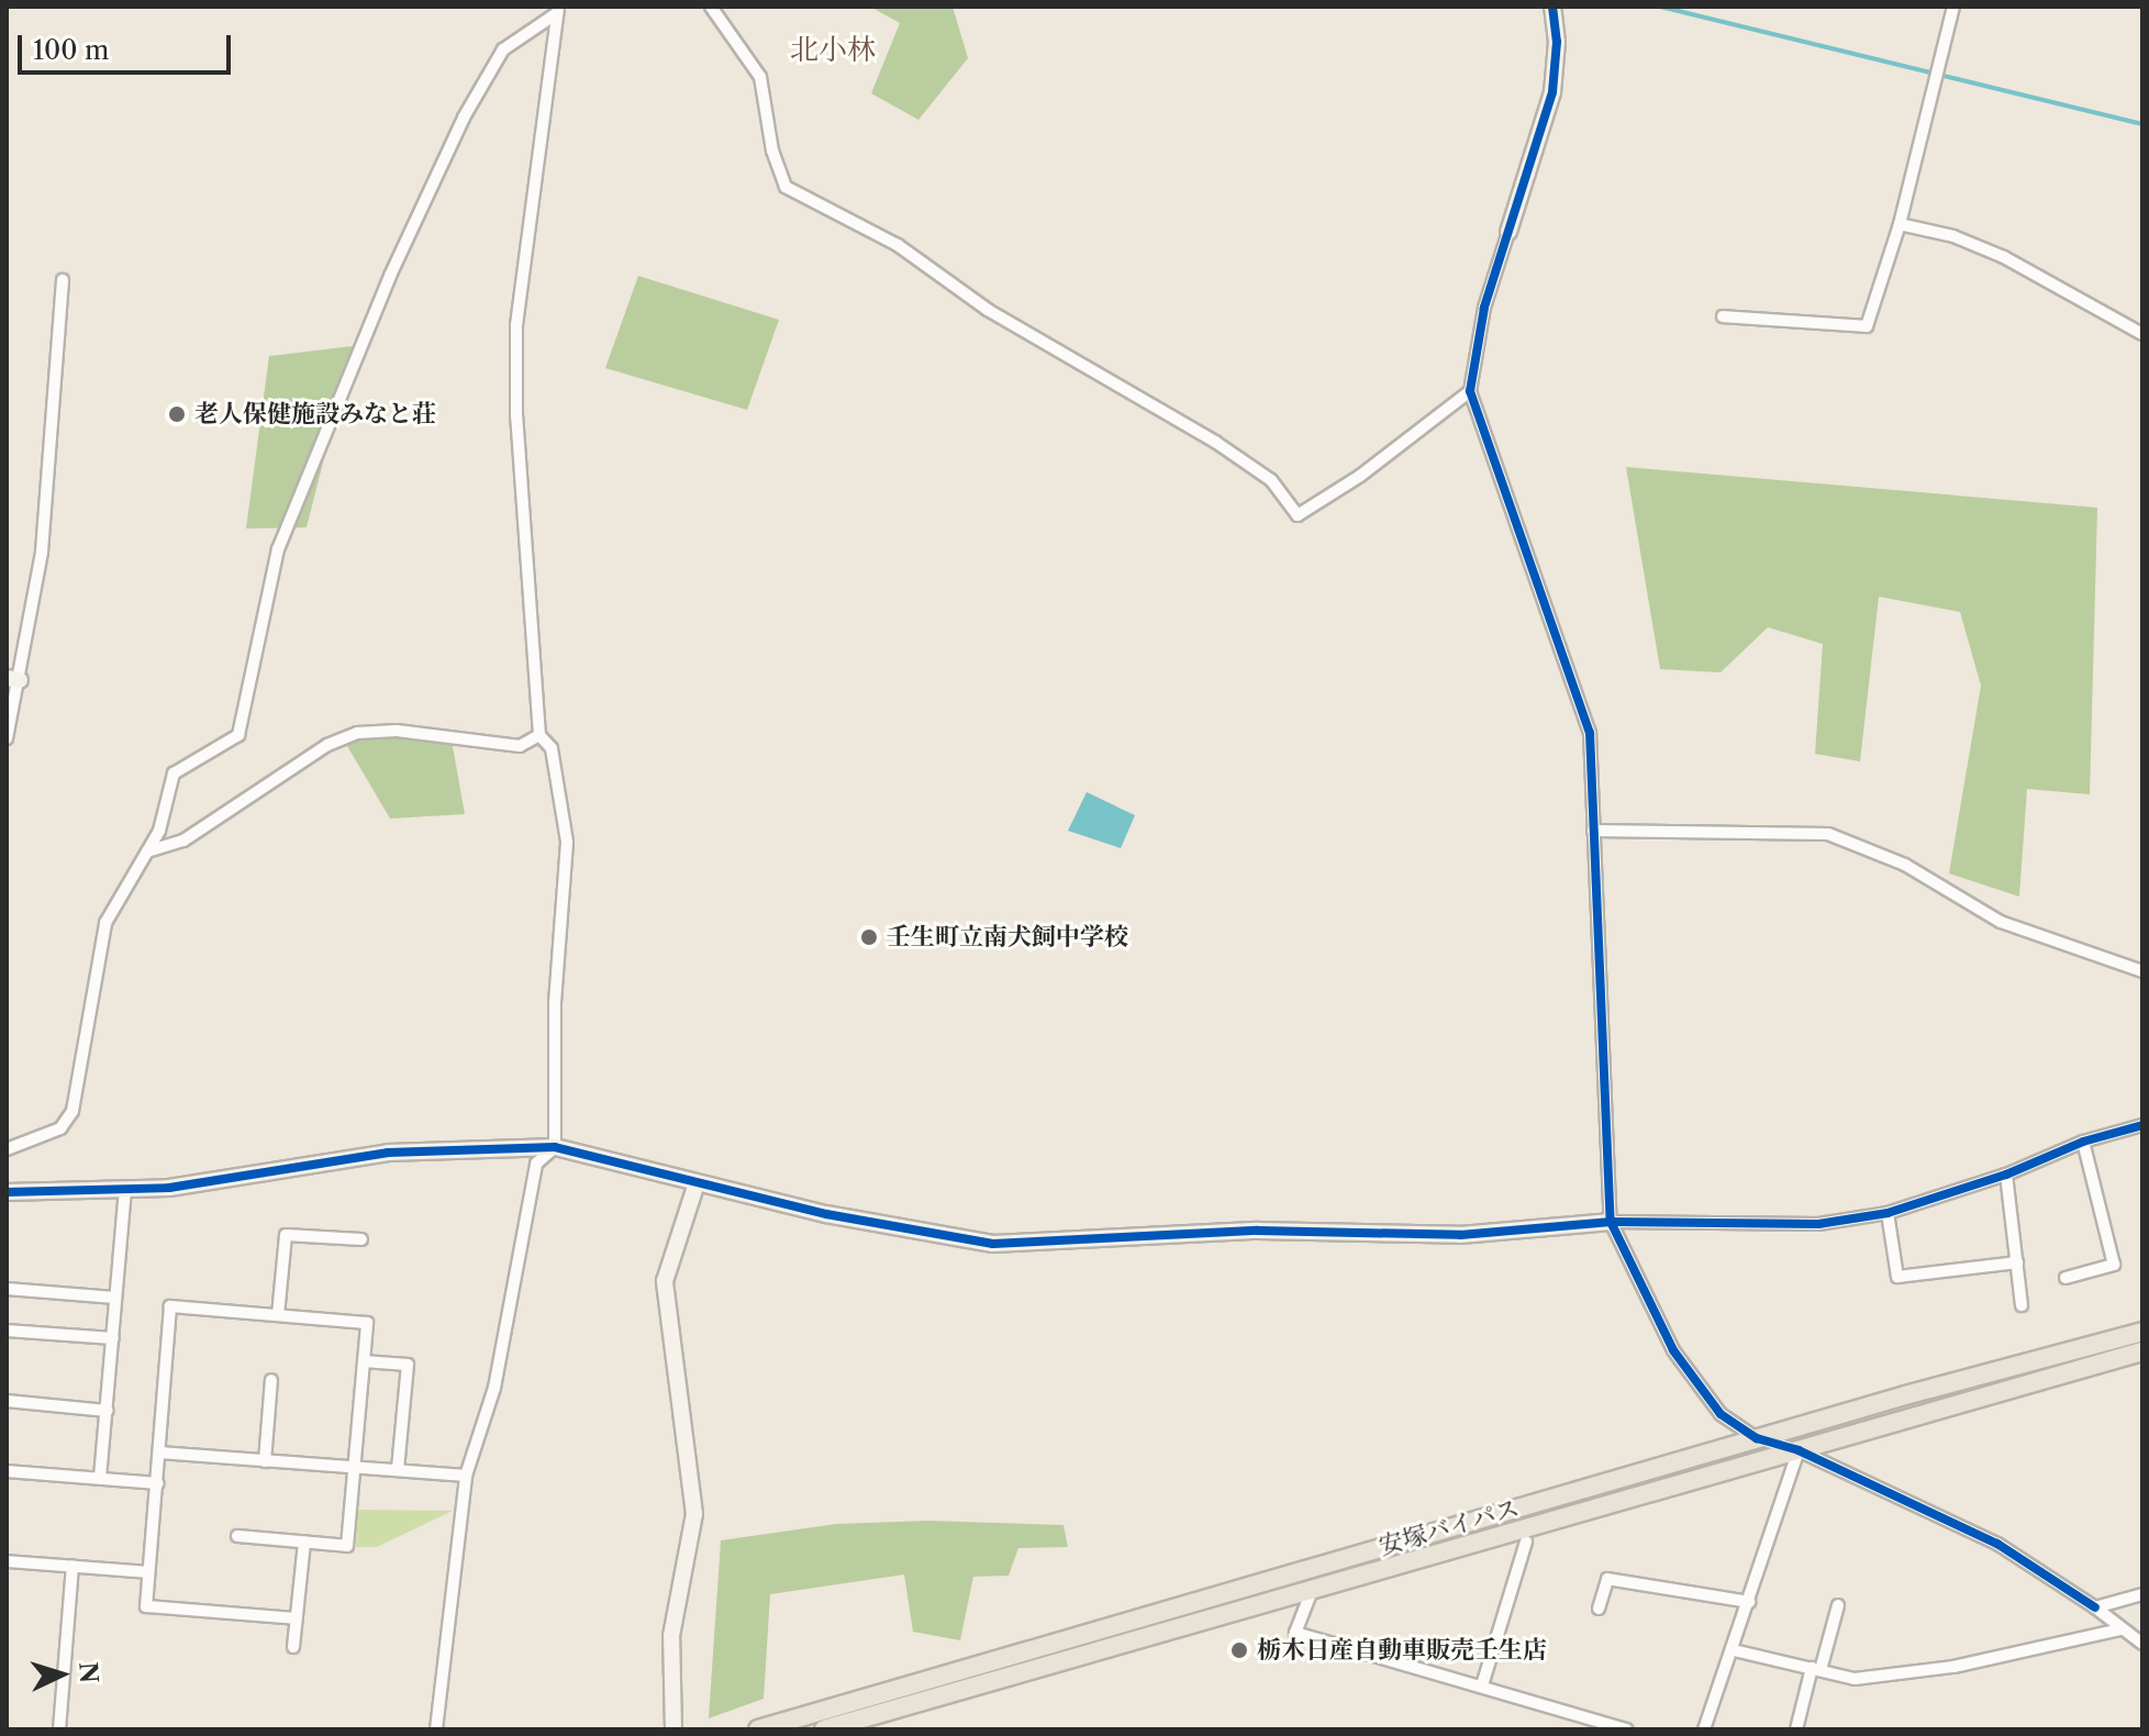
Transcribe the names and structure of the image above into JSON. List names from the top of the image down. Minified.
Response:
{"streets":{"main road":["安塚バイパス"]},"districts":["北小林"],"places":["老人保健施設みなと荘","壬生町立南犬飼中学校","栃木日産自動車販売壬生店"],"scale_bar":"100 m","north":"right"}
